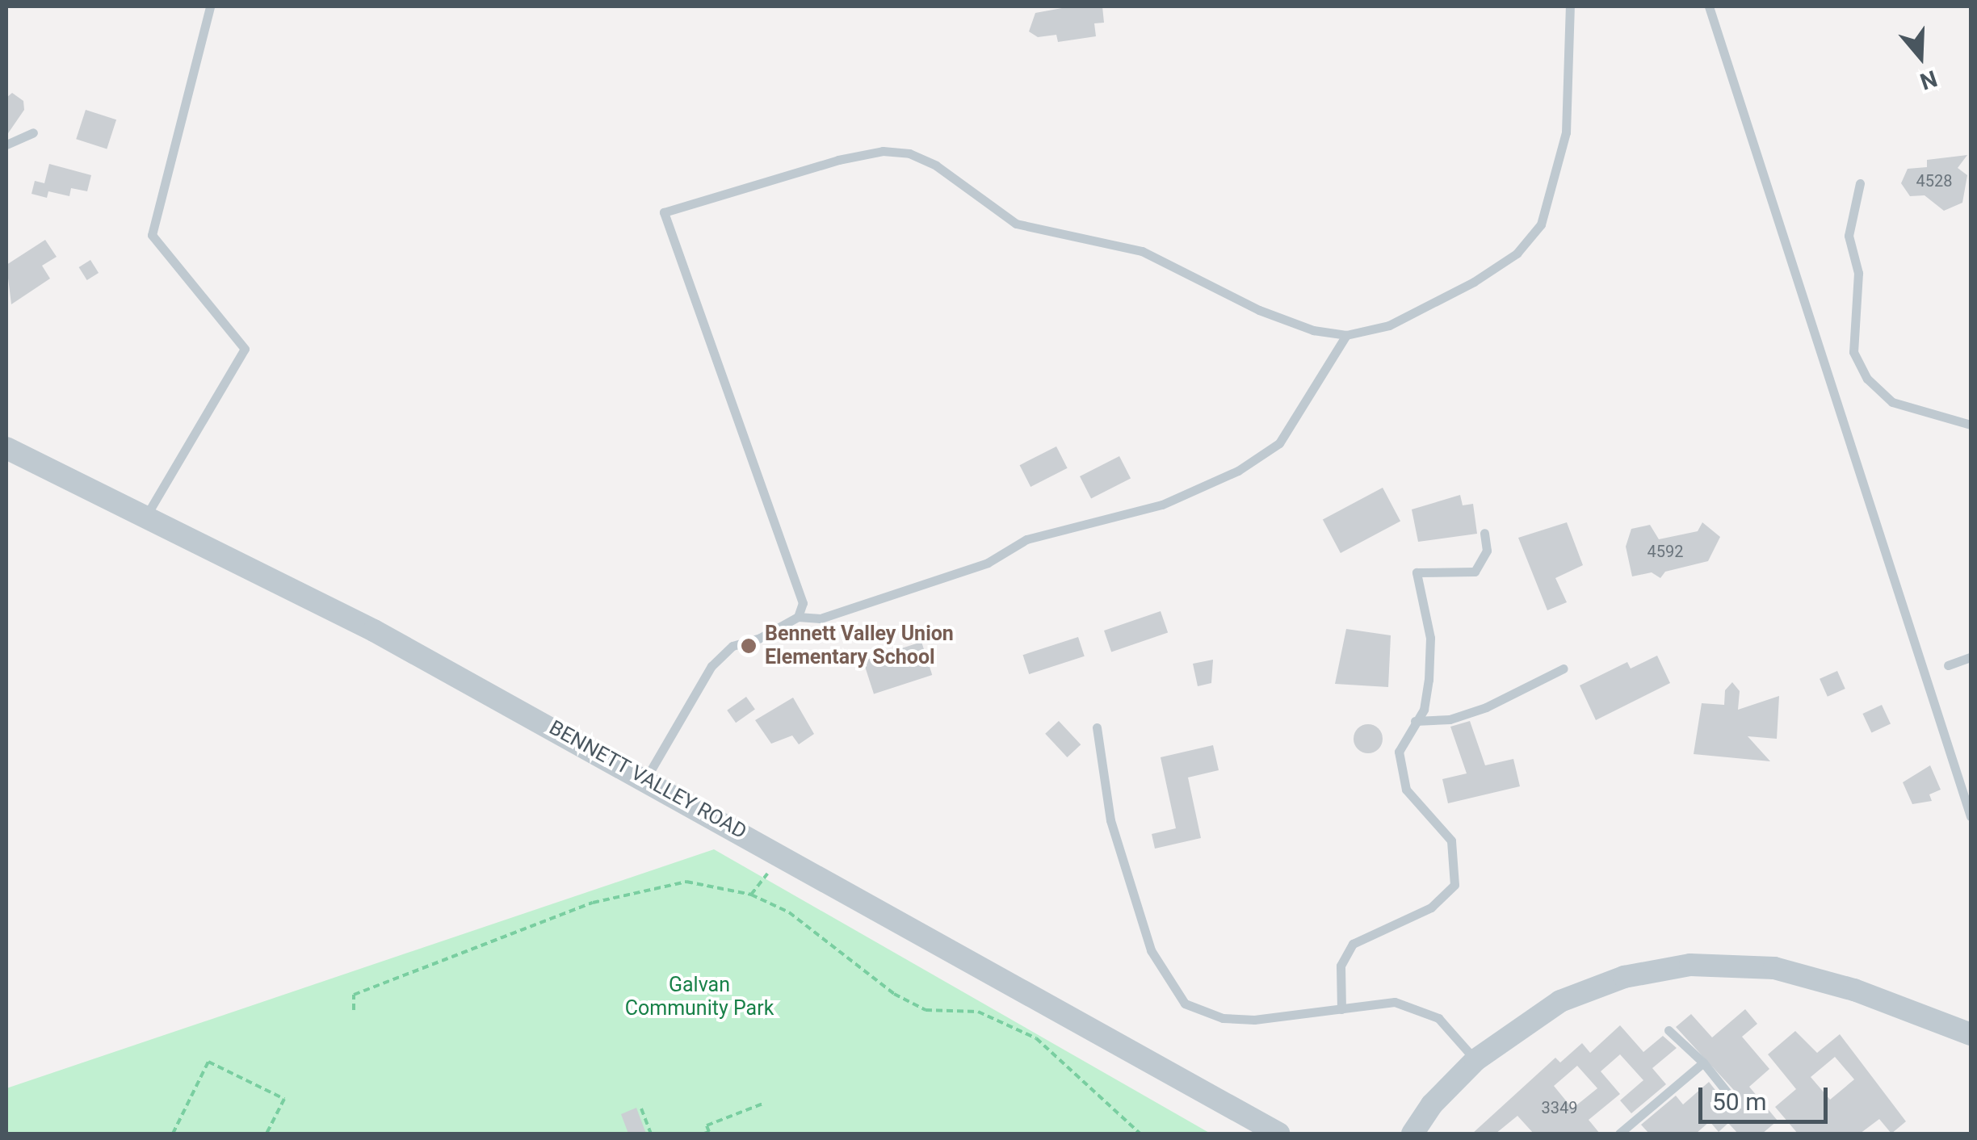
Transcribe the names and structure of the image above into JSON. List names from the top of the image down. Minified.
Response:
{"streets":{"street":["BENNETT VALLEY ROAD"]},"parks":["Galvan Community Park"],"places":["Bennett Valley Union Elementary School"],"house_numbers":["4528","4592","3349"],"scale_bar":"50 m","north":"bottom"}
